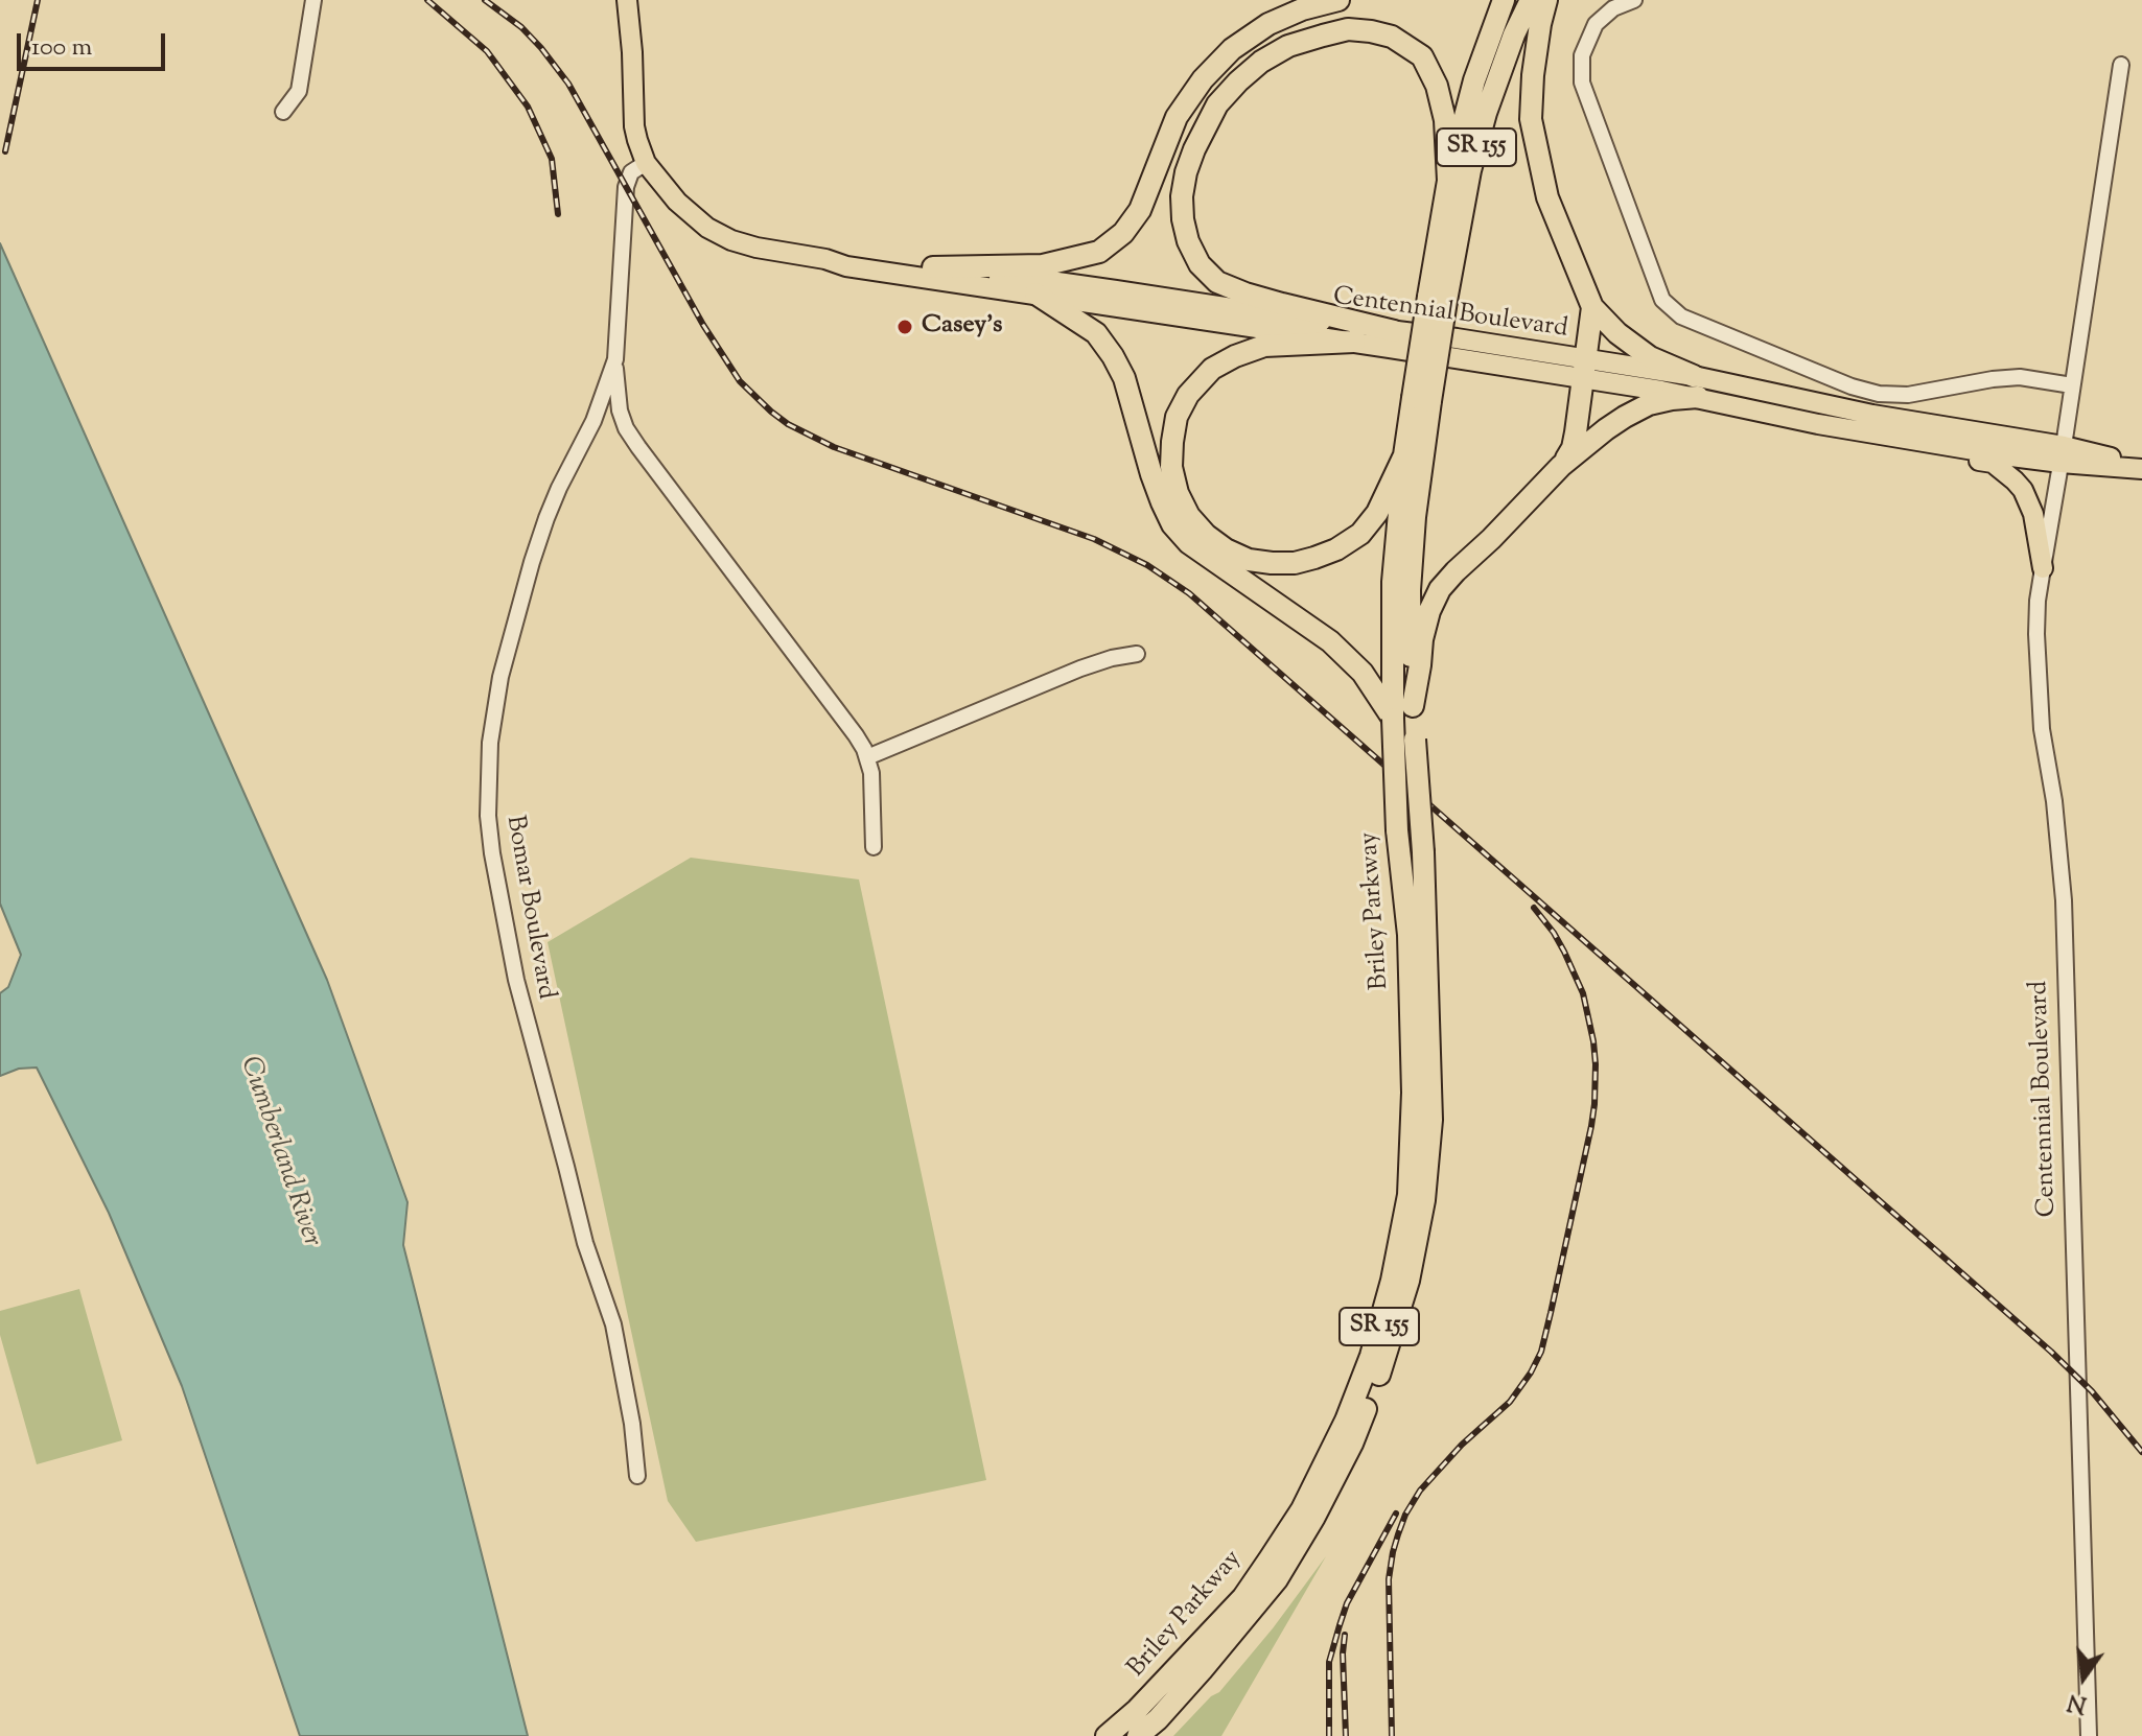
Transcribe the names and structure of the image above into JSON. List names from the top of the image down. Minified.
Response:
{"streets":{"highway":["SR 155","Briley Parkway"],"main road":["Centennial Boulevard"],"street":["Bomar Boulevard"]},"crossings":[["Centennial Boulevard","Bomar Boulevard"]],"water":["Cumberland River"],"places":["Casey's"],"scale_bar":"100 m","north":"bottom"}
